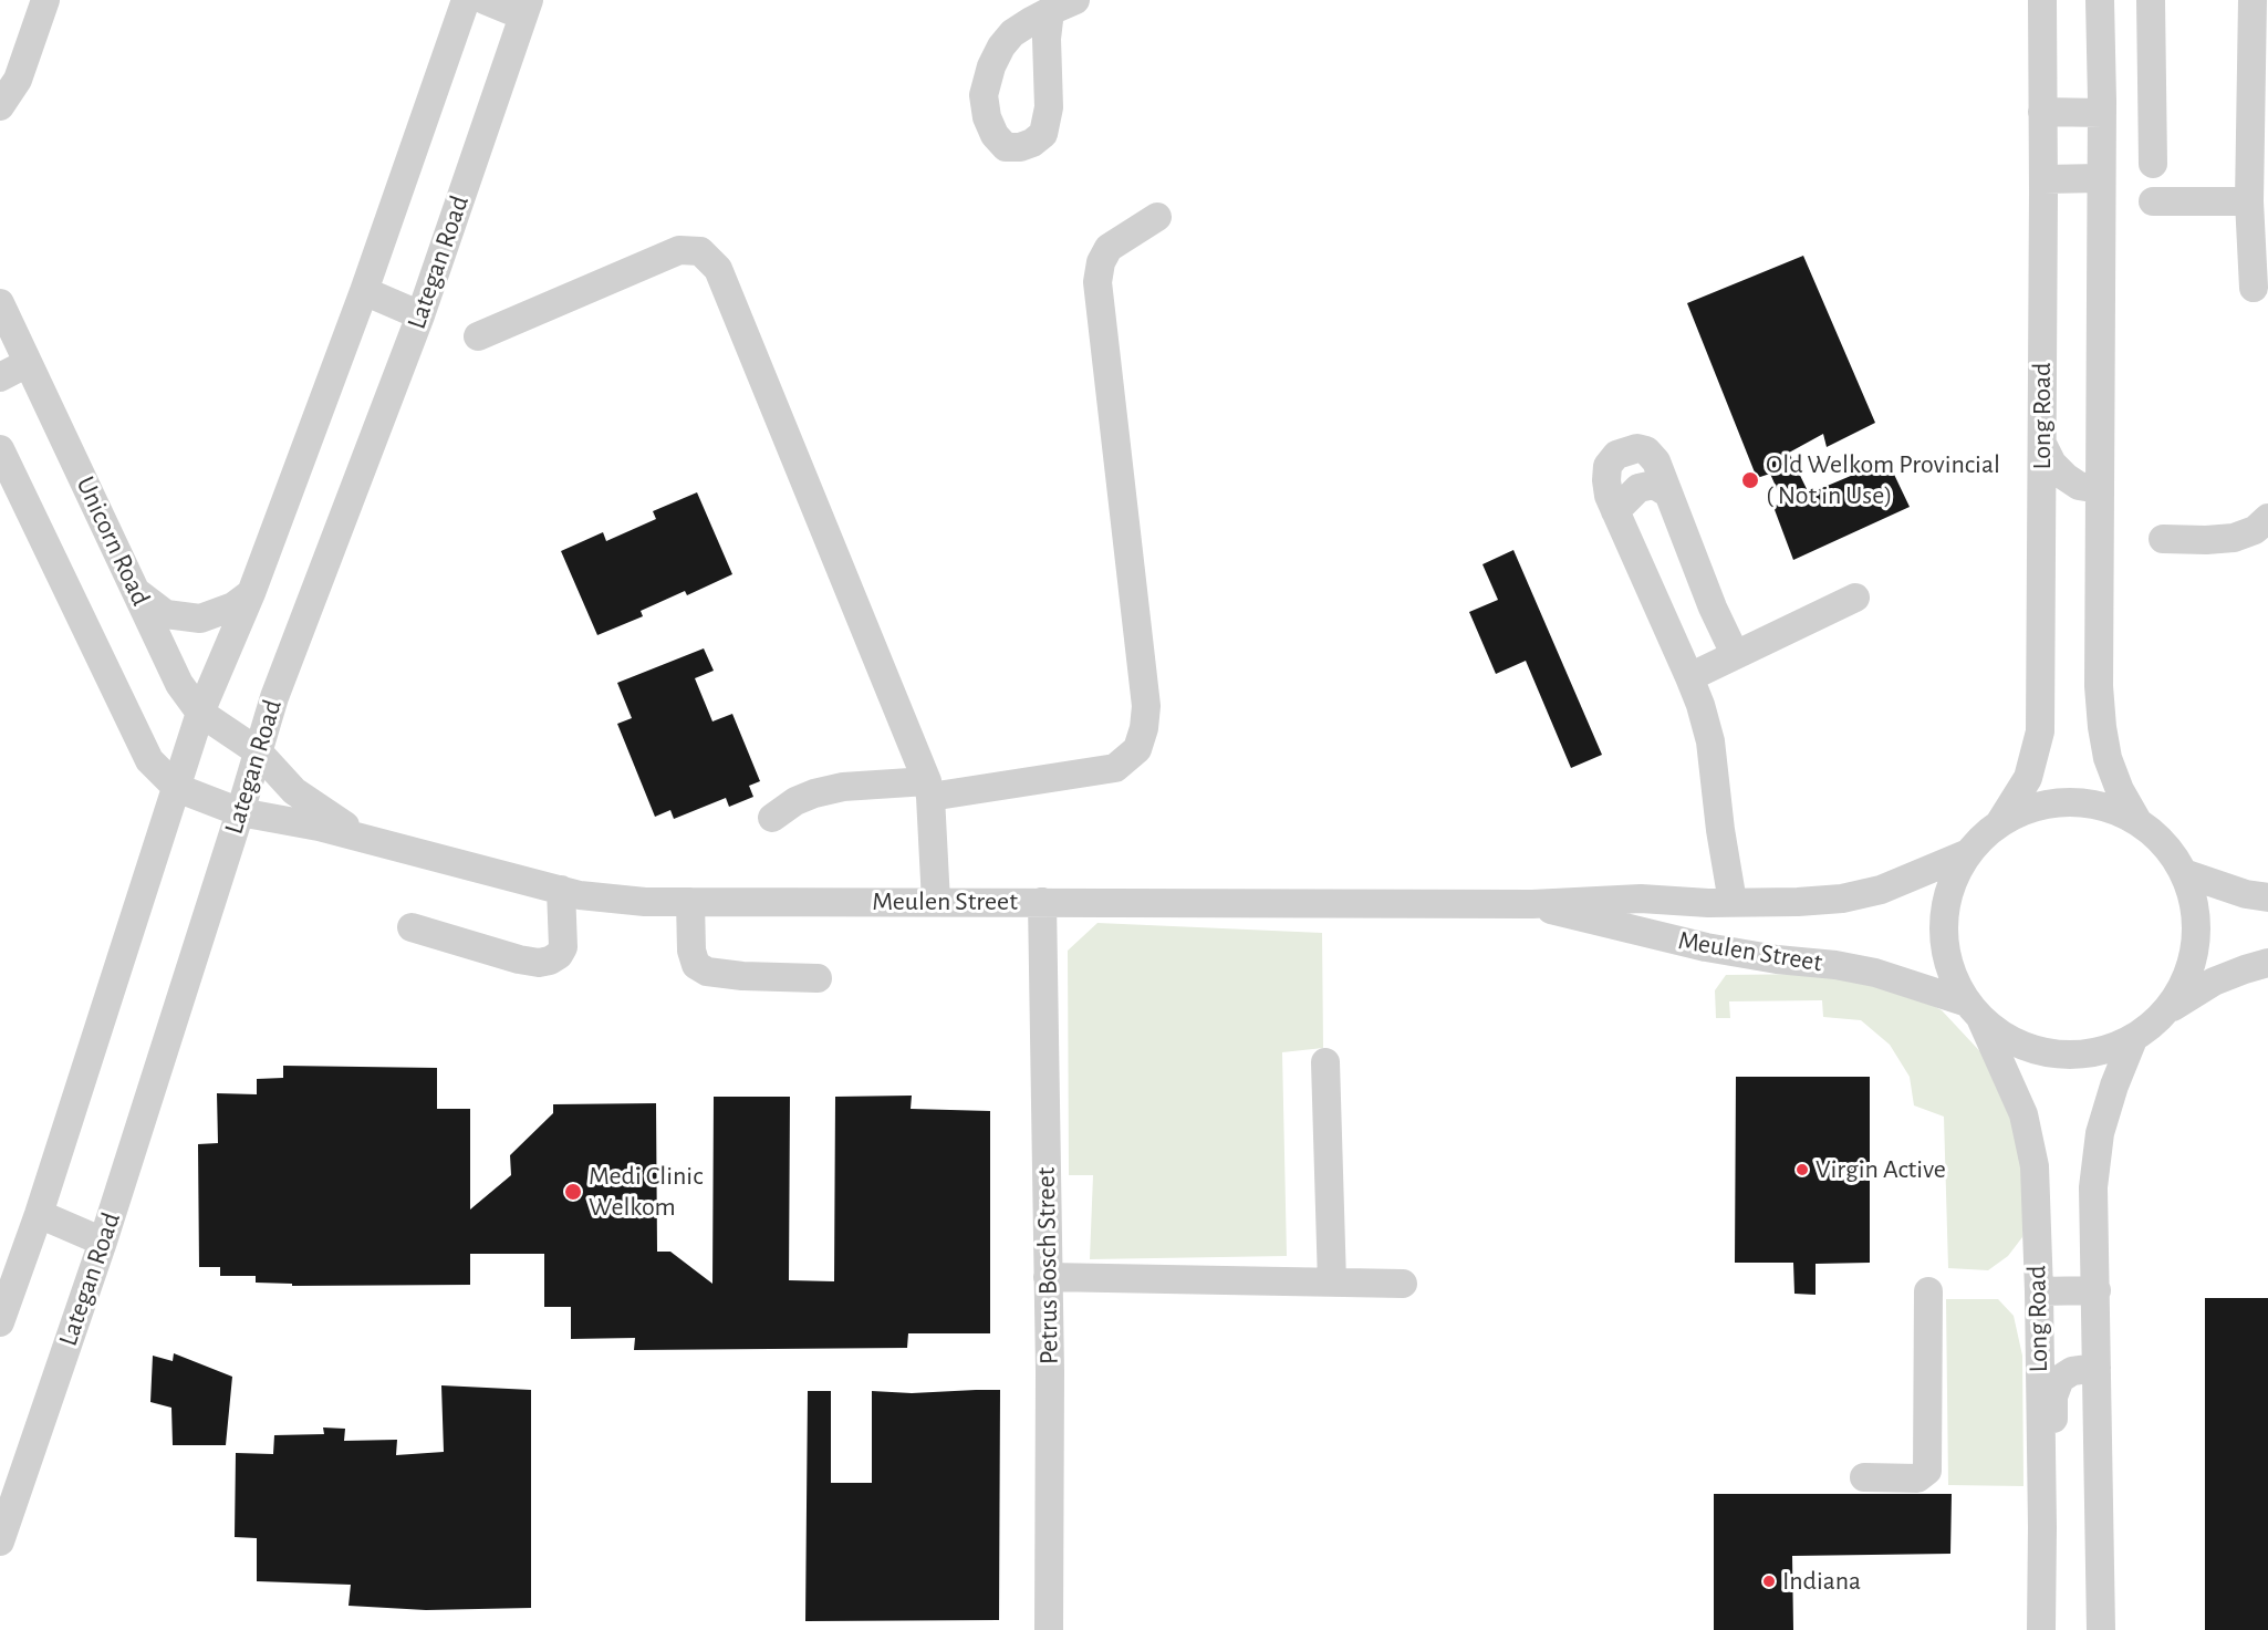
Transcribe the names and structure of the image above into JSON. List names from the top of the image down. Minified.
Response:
{"streets":{"street":["Lategan Road","Long Road","Unicorn Road","Meulen Street","Petrus Bosch Street"]},"crossings":[["Lategan Road","Unicorn Road"],["Lategan Road","Meulen Street"],["Long Road","Meulen Street"],["Unicorn Road","Meulen Street"],["Meulen Street","Petrus Bosch Street"]],"places":["Old Welkom Provincial ( Not in Use)","Virgin Active","Medi Clinic Welkom","Indiana"]}
